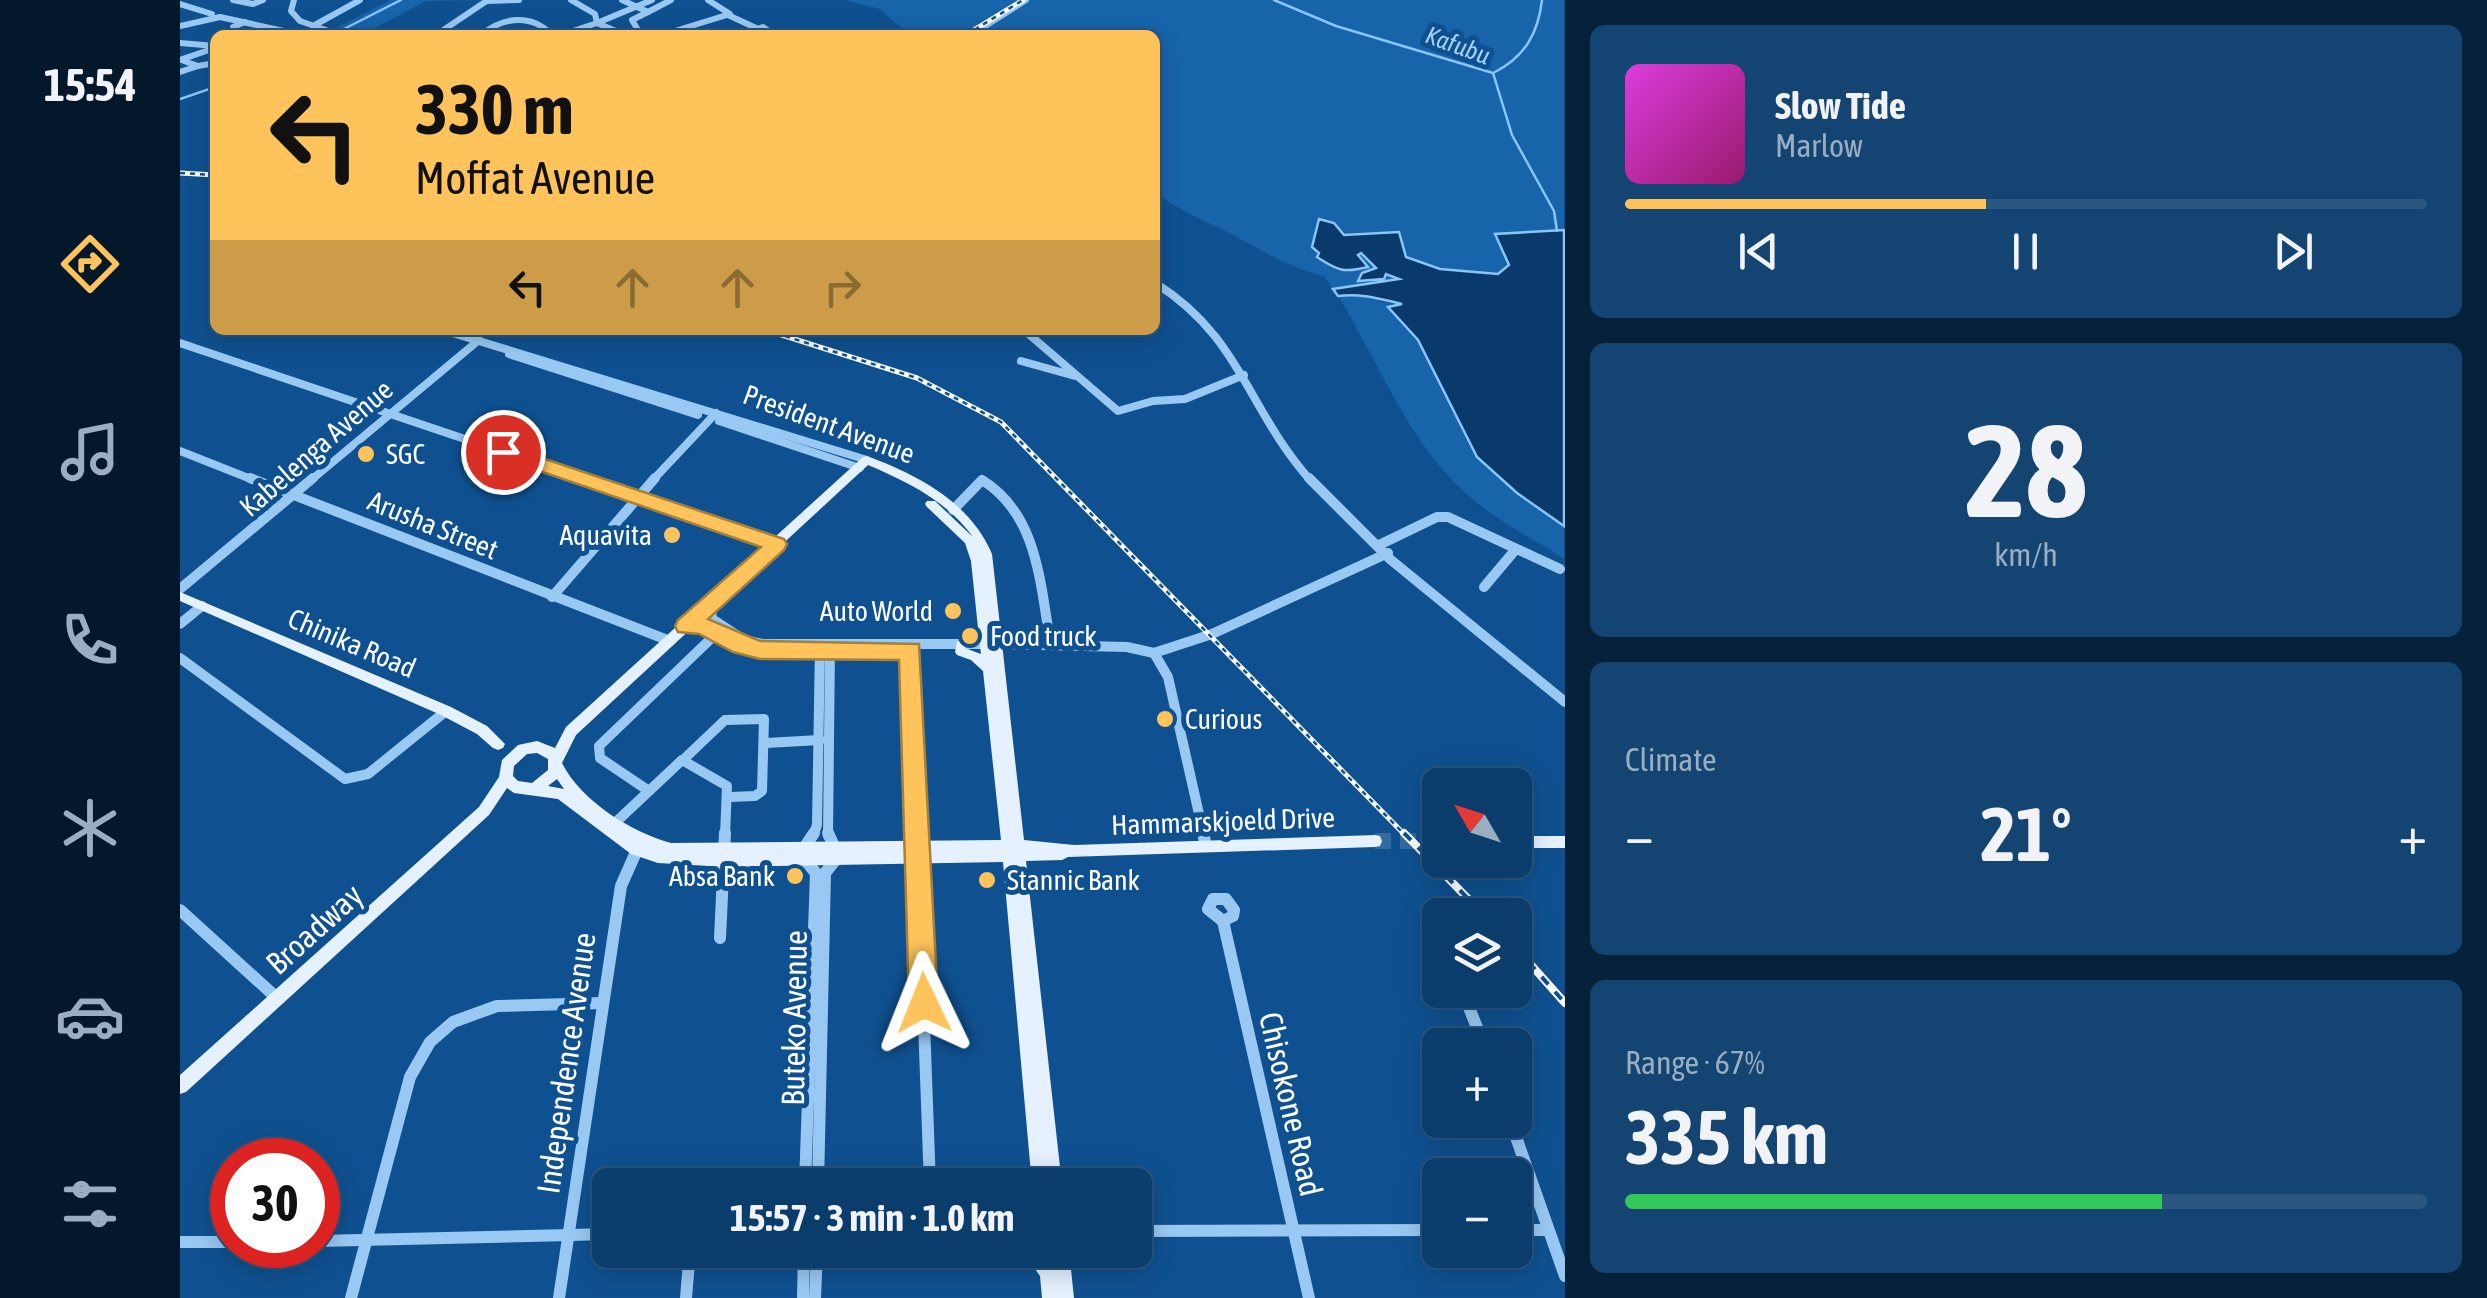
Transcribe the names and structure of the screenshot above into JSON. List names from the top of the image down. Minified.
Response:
{"streets":{"main road":["President Avenue","Chinika Road","Hammarskjoeld Drive","Broadway"],"street":["Kabelenga Avenue","Arusha Street","Buteko Avenue","Independence Avenue","Chisokone Road"]},"crossings":[["President Avenue","Kabelenga Avenue"],["Kabelenga Avenue","Arusha Street"],["Kabelenga Avenue","Chinika Road"]],"water":["Kafubu"],"places":["SGC","Aquavita","Auto World","Food truck","Curious","Absa Bank","Stannic Bank"],"north":"top left","page":{"tabs":"15:54","turn":["330 m","Moffat Avenue"],"song":["Slow Tide","Marlow"],"tile":[["28","km/h"],"Climate",["Range · 67%","335 km"]],"map_buttons":["+","−"],"heat":["−","21°","+"],"limit":"30","trip":"15:57 · 3 min · 1.0 km"}}
